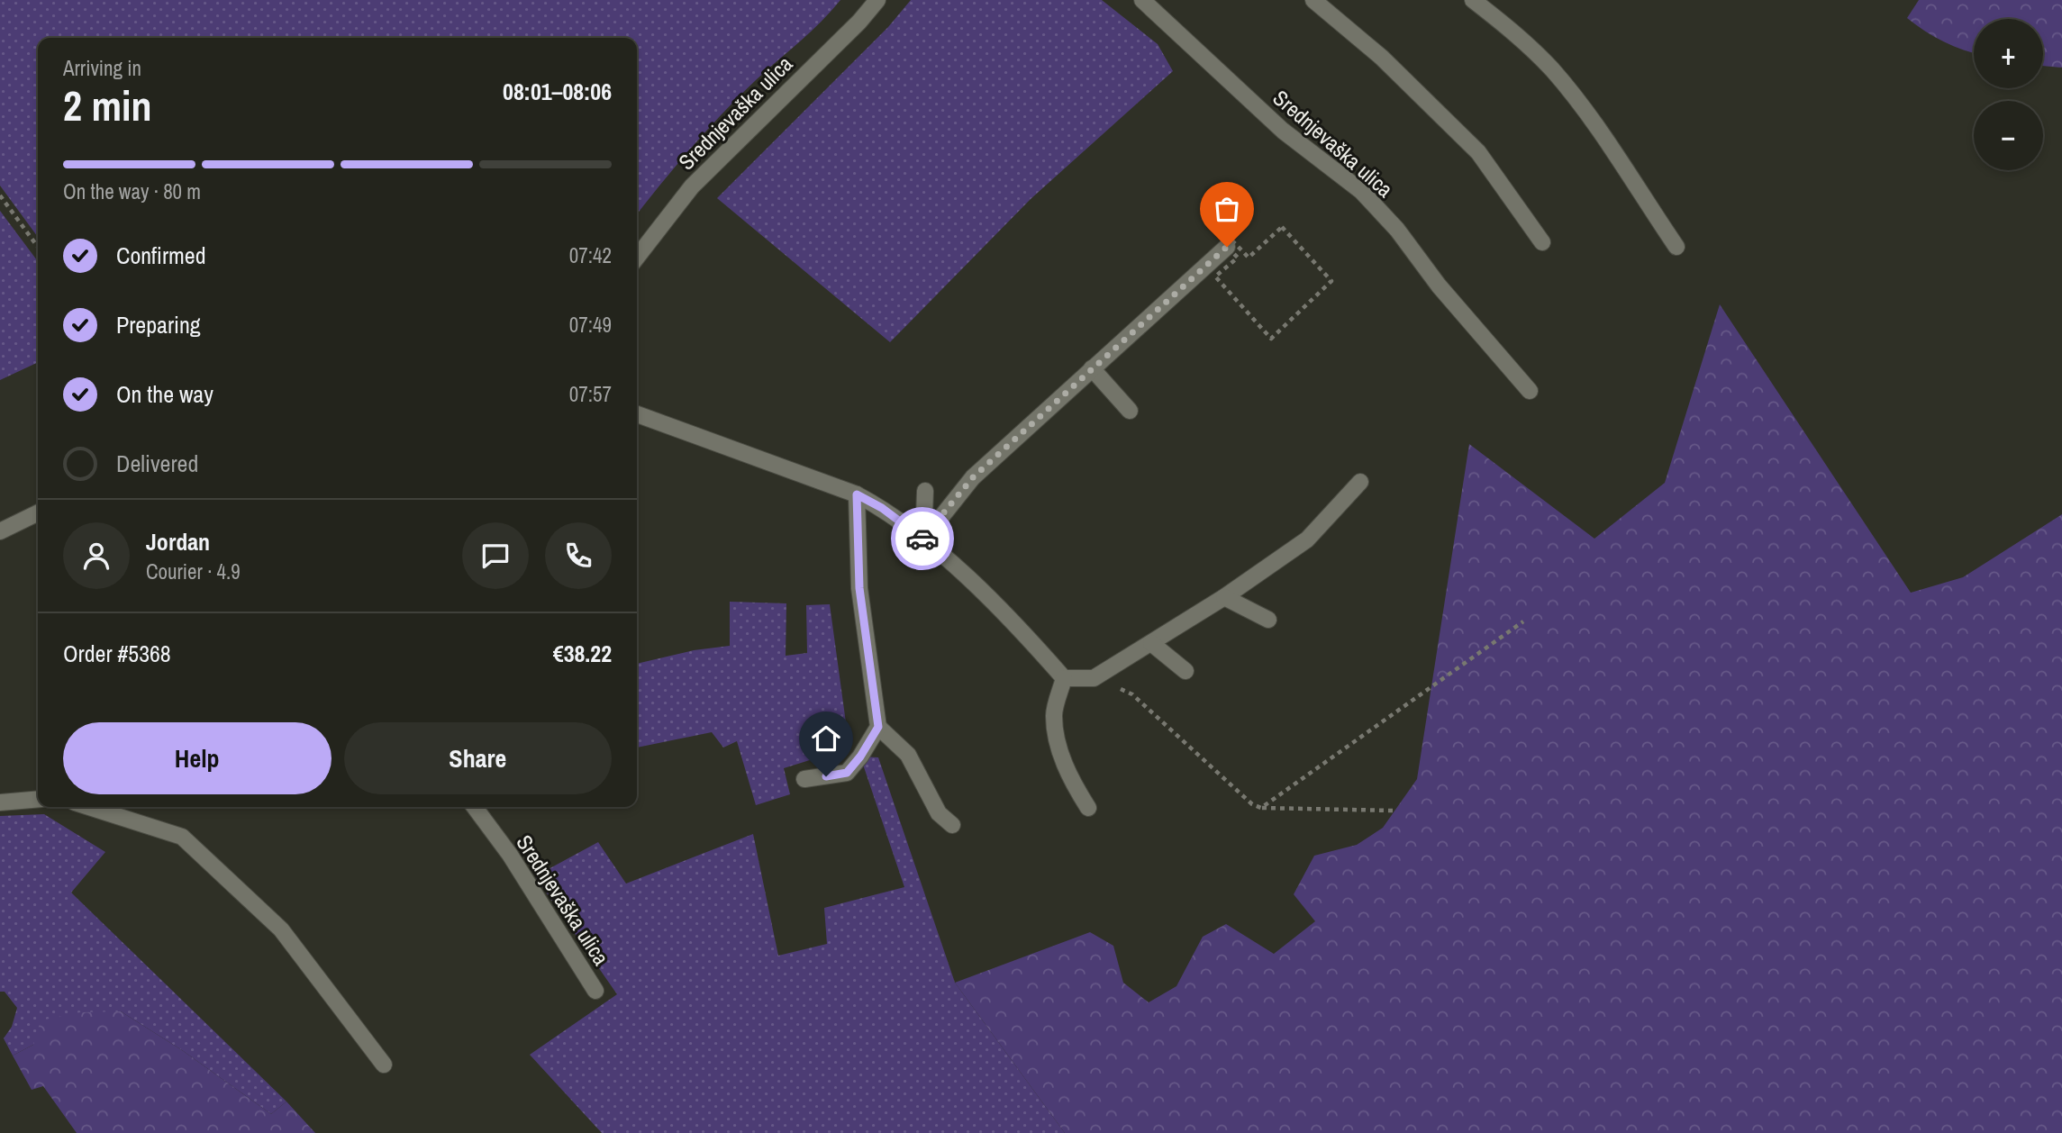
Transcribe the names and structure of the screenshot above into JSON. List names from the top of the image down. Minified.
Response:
{"streets":{"street":["Srednjevaška ulica"]},"page":{"map_buttons":["+","−"],"heading":["2 min","Arriving in","08:01–08:06"],"panel":["Jordan","Courier · 4.9","Order #5368","€38.22"],"bar":"On the way · 80 m","list":[["Confirmed","07:42"],["Preparing","07:49"],["On the way","07:57"],"Delivered"],"buttons":["Help","Share"]}}
